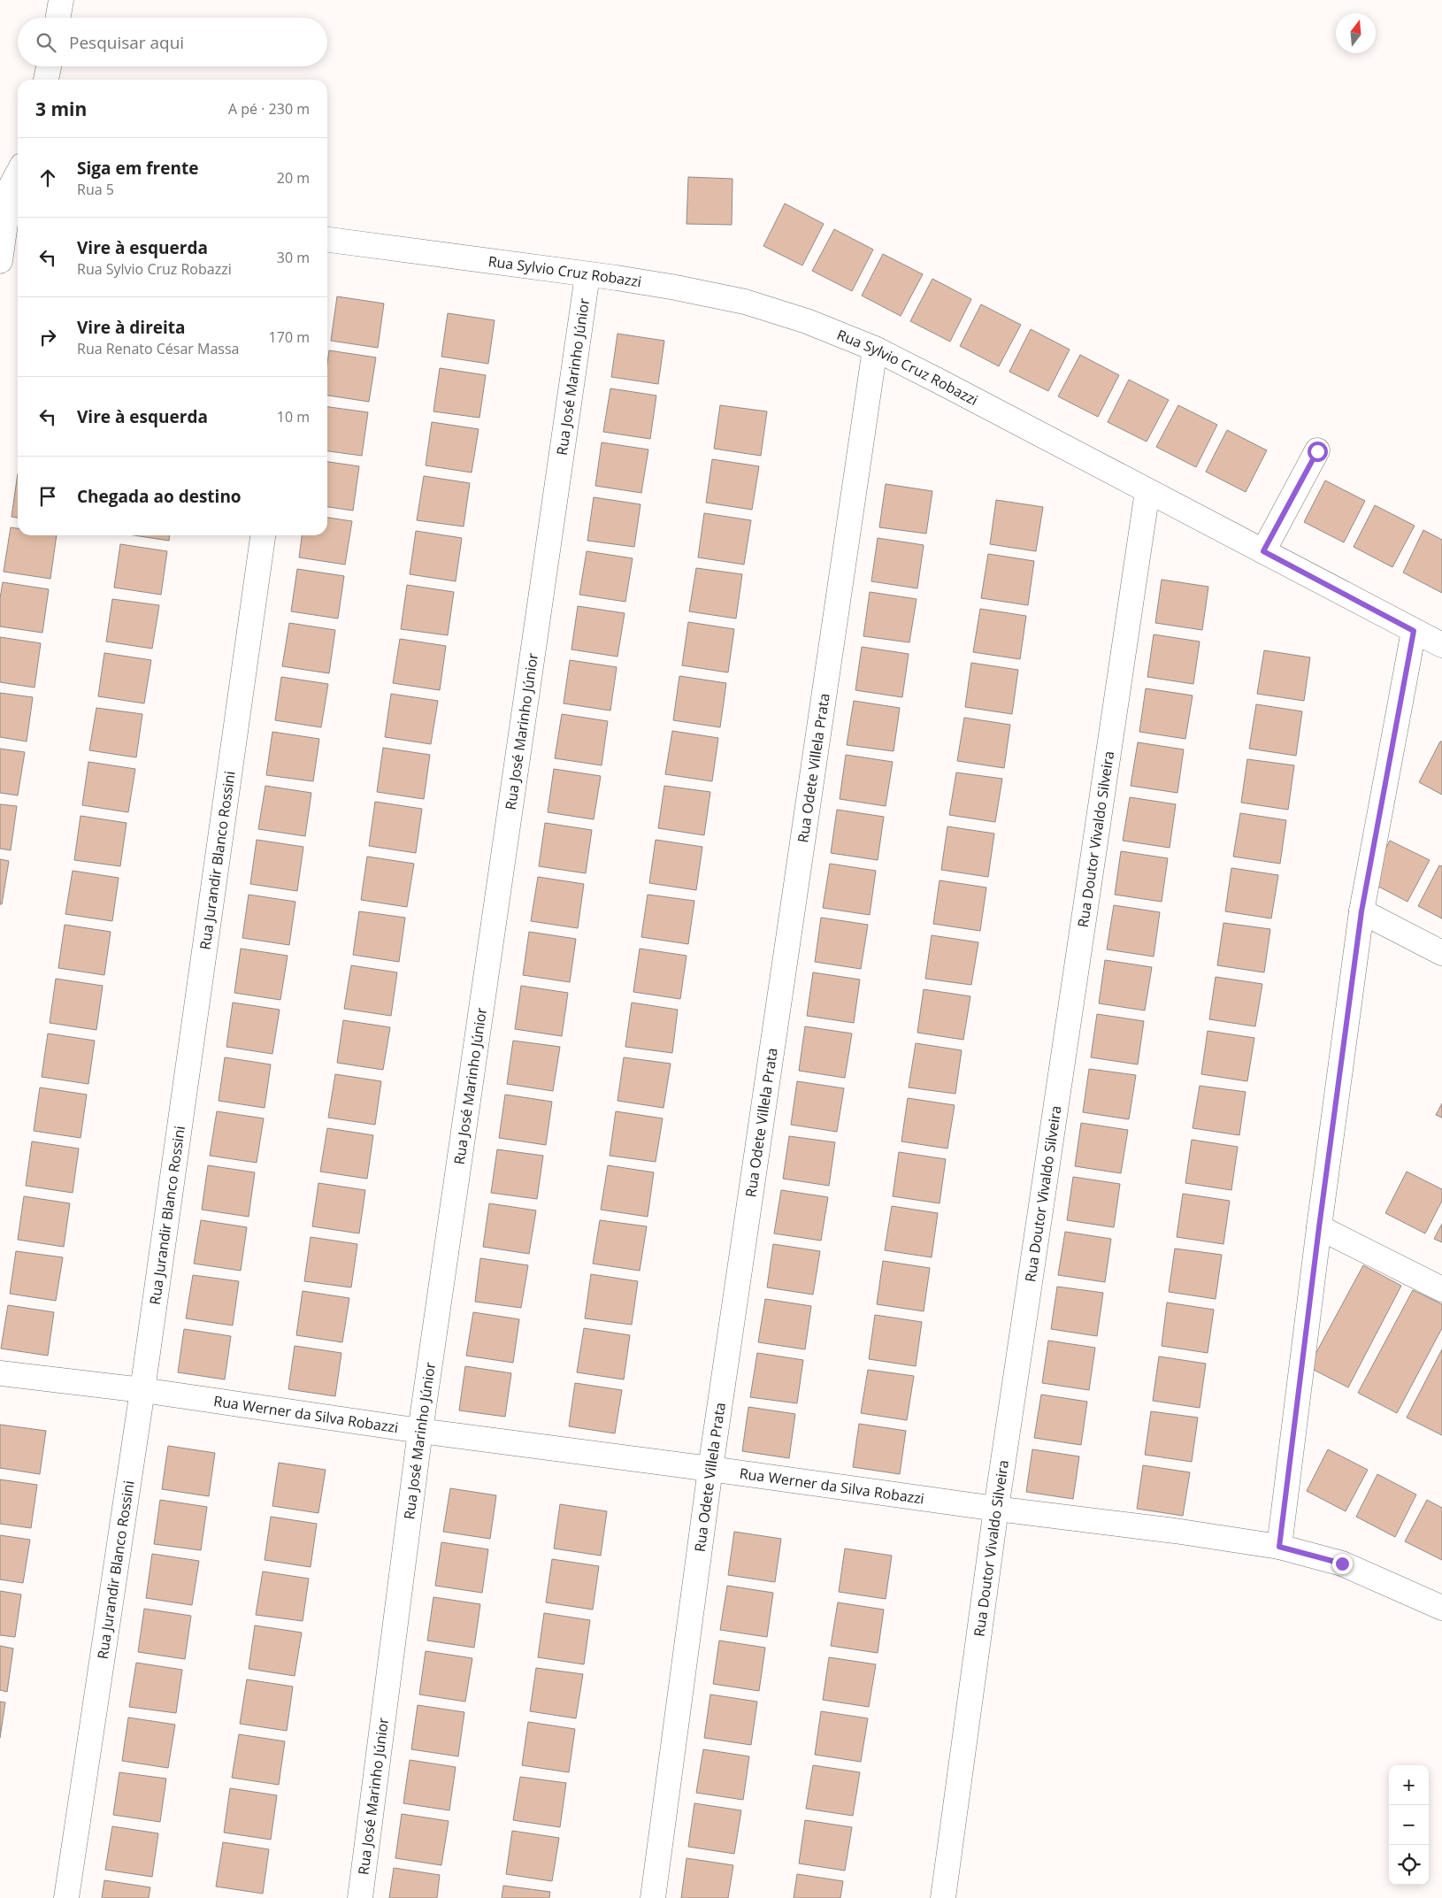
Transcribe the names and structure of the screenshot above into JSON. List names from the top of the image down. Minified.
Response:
{"streets":{"street":["Rua Sylvio Cruz Robazzi","Rua José Marinho Júnior","Rua Odete Villela Prata","Rua Doutor Vivaldo Silveira","Rua Jurandir Blanco Rossini","Rua Werner da Silva Robazzi"]},"crossings":[["Rua Sylvio Cruz Robazzi","Rua José Marinho Júnior"],["Rua Sylvio Cruz Robazzi","Rua Odete Villela Prata"],["Rua Sylvio Cruz Robazzi","Rua Doutor Vivaldo Silveira"],["Rua José Marinho Júnior","Rua Werner da Silva Robazzi"],["Rua Odete Villela Prata","Rua Werner da Silva Robazzi"],["Rua Doutor Vivaldo Silveira","Rua Werner da Silva Robazzi"],["Rua Jurandir Blanco Rossini","Rua Werner da Silva Robazzi"]],"north":"top","page":{"search":"Pesquisar aqui","heading":["3 min","A pé · 230 m"],"list":[["Siga em frente","Rua 5","20 m"],["Vire à esquerda","Rua Sylvio Cruz Robazzi","30 m"],["Vire à direita","Rua Renato César Massa","170 m"],["Vire à esquerda","10 m"],"Chegada ao destino"],"map_buttons":["+","−"]}}
